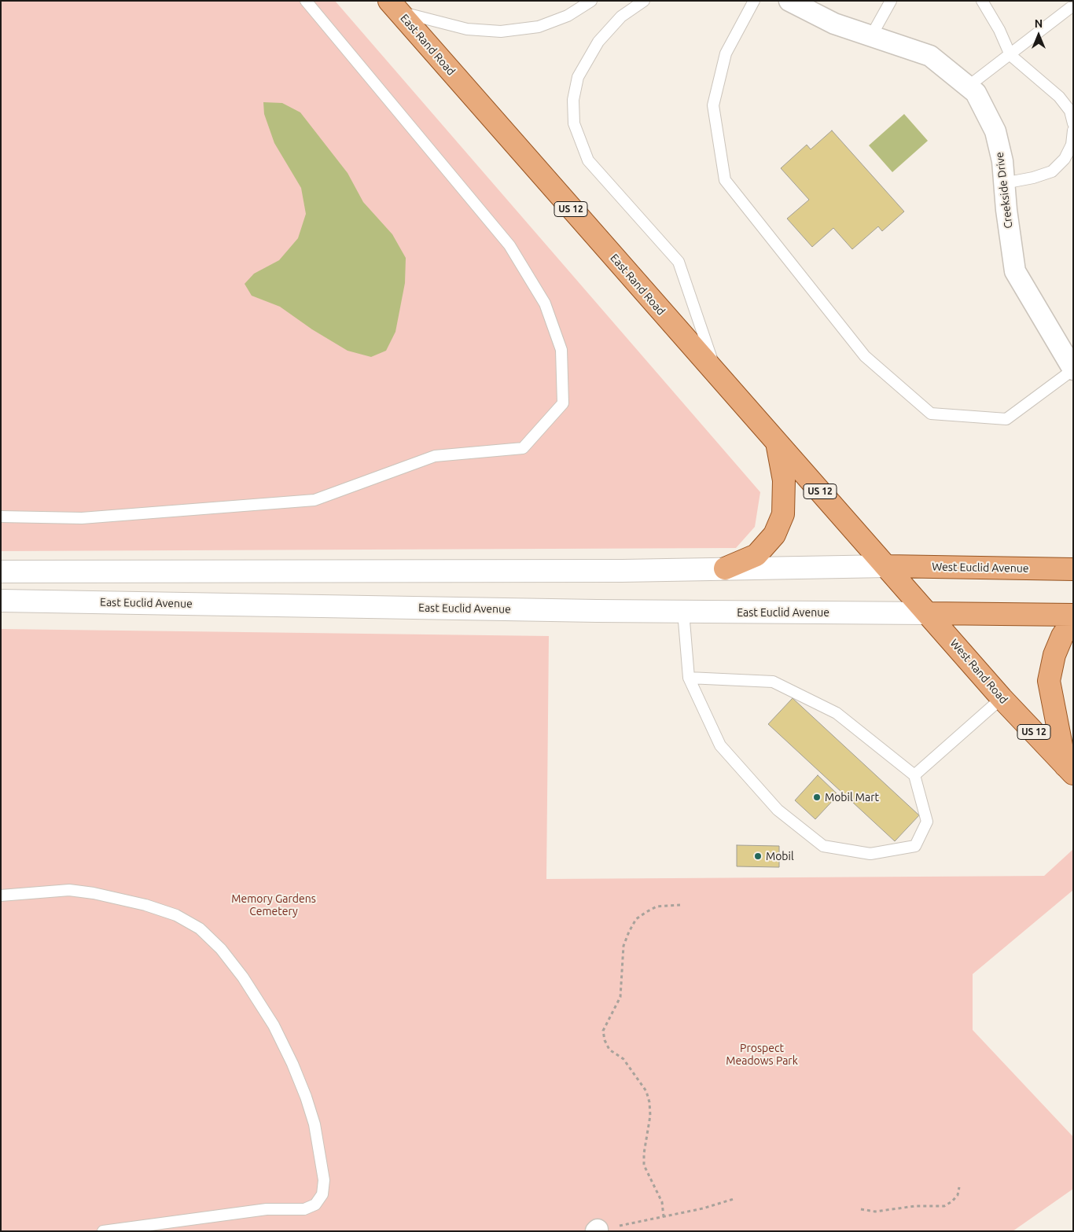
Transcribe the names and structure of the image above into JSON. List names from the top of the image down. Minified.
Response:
{"streets":{"main road":["East Rand Road","US 12","West Euclid Avenue","East Euclid Avenue","West Rand Road"],"street":["Creekside Drive"]},"crossings":[["East Rand Road","West Euclid Avenue"],["East Rand Road","West Rand Road"],["West Euclid Avenue","West Rand Road"],["East Euclid Avenue","West Rand Road"]],"parks":["Memory Gardens Cemetery","Prospect Meadows Park"],"places":["Mobil Mart","Mobil"],"north":"top"}
